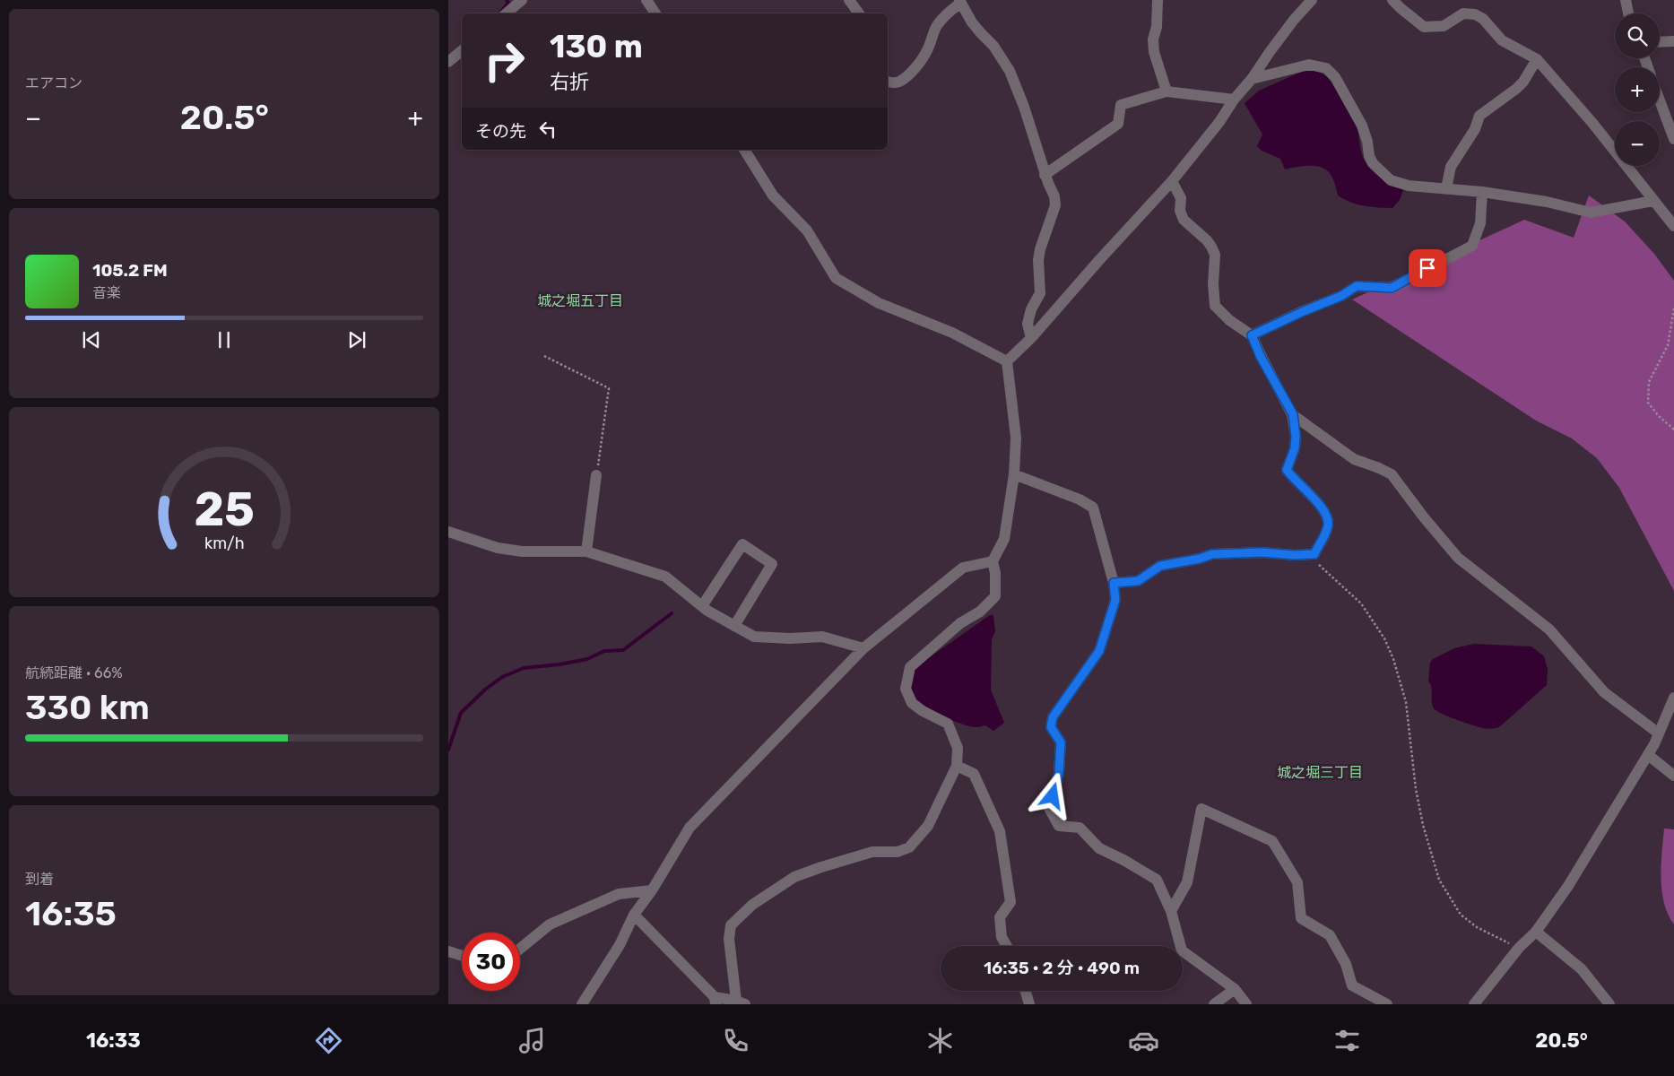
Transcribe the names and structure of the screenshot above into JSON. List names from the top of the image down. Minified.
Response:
{"districts":["城之堀五丁目","城之堀三丁目"],"page":{"tile":["エアコン",["航続距離 · 66%","330 km"],["到着","16:35"]],"map_buttons":["+","−"],"turn":["130 m","右折"],"heat":["−","20.5°","+"],"then":"その先","song":["105.2 FM","音楽"],"limit":"30","trip":"16:35 · 2 分 · 490 m","tabs":["16:33","20.5°"],"gauge":["25","km/h"]}}
